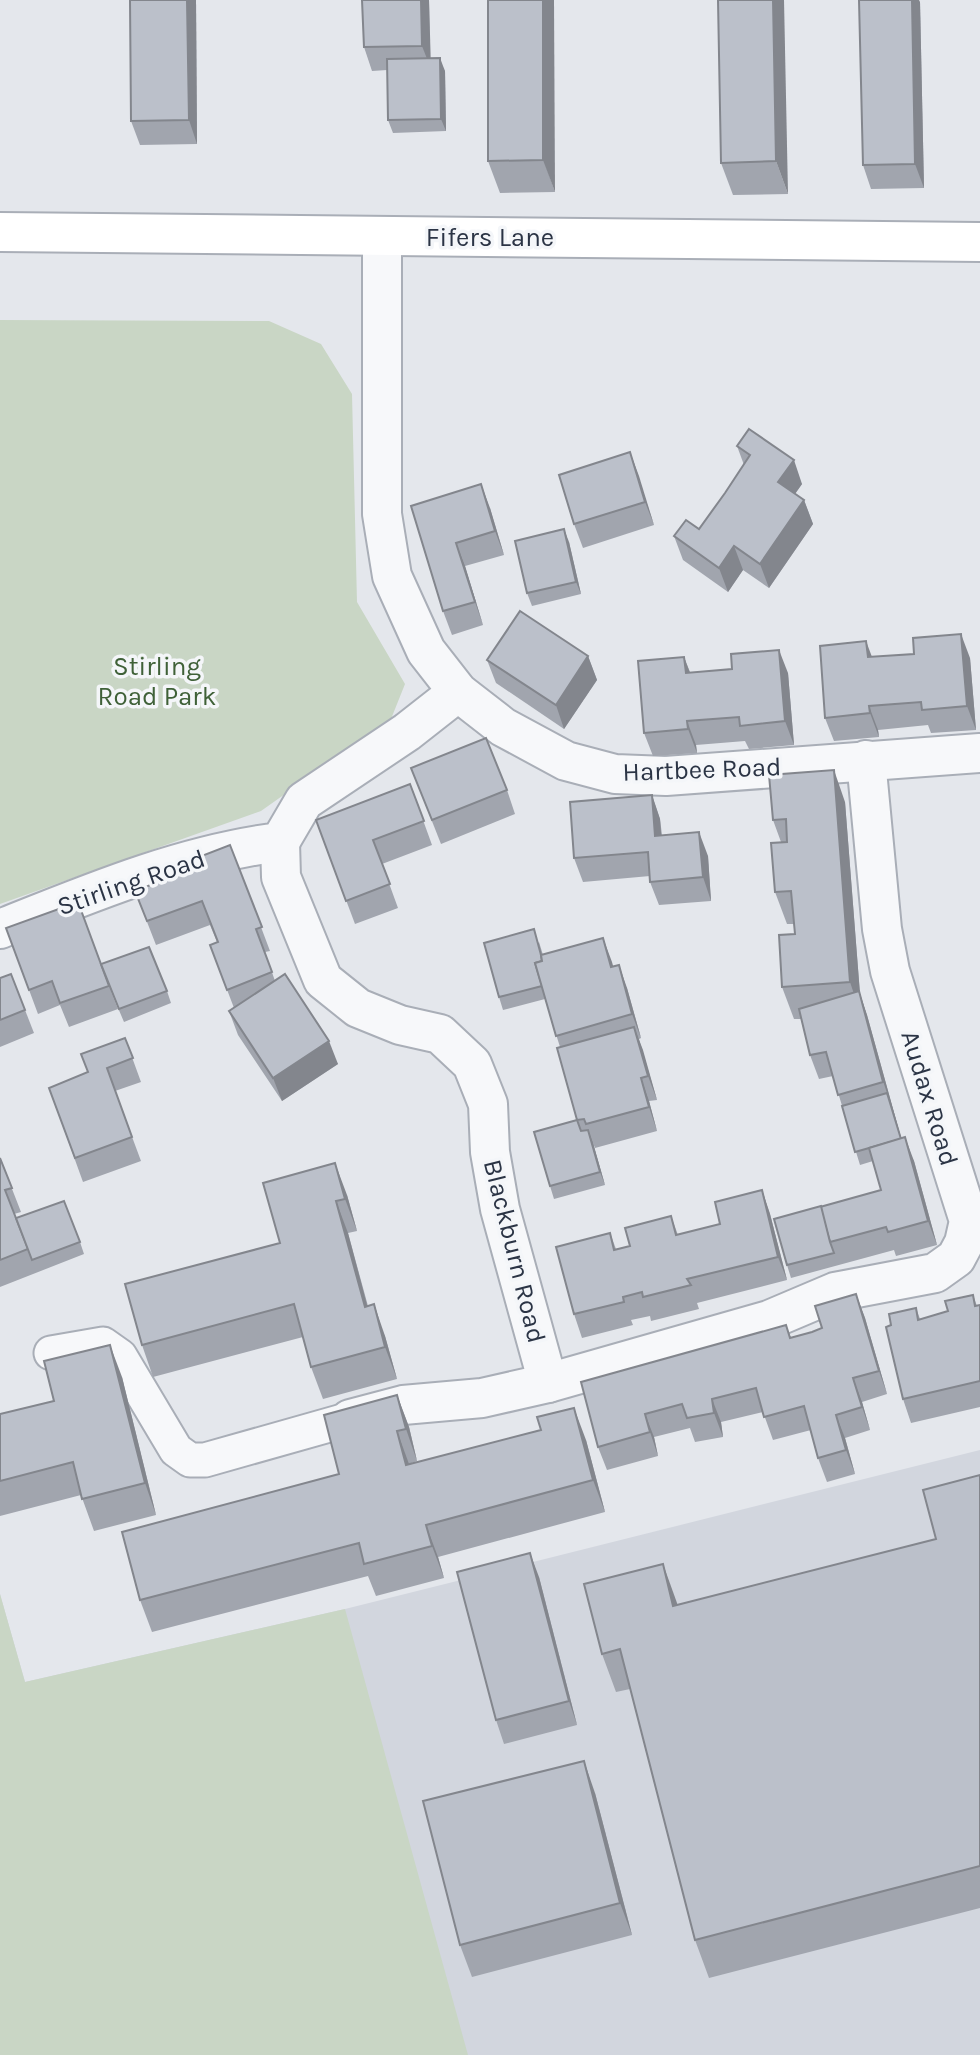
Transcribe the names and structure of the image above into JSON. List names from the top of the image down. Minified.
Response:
{"streets":{"street":["Fifers Lane","Hartbee Road","Stirling Road","Audax Road","Blackburn Road"]},"crossings":[["Fifers Lane","Hartbee Road"],["Hartbee Road","Audax Road"],["Stirling Road","Blackburn Road"],["Audax Road","Blackburn Road"]],"parks":["Stirling Road Park"]}
